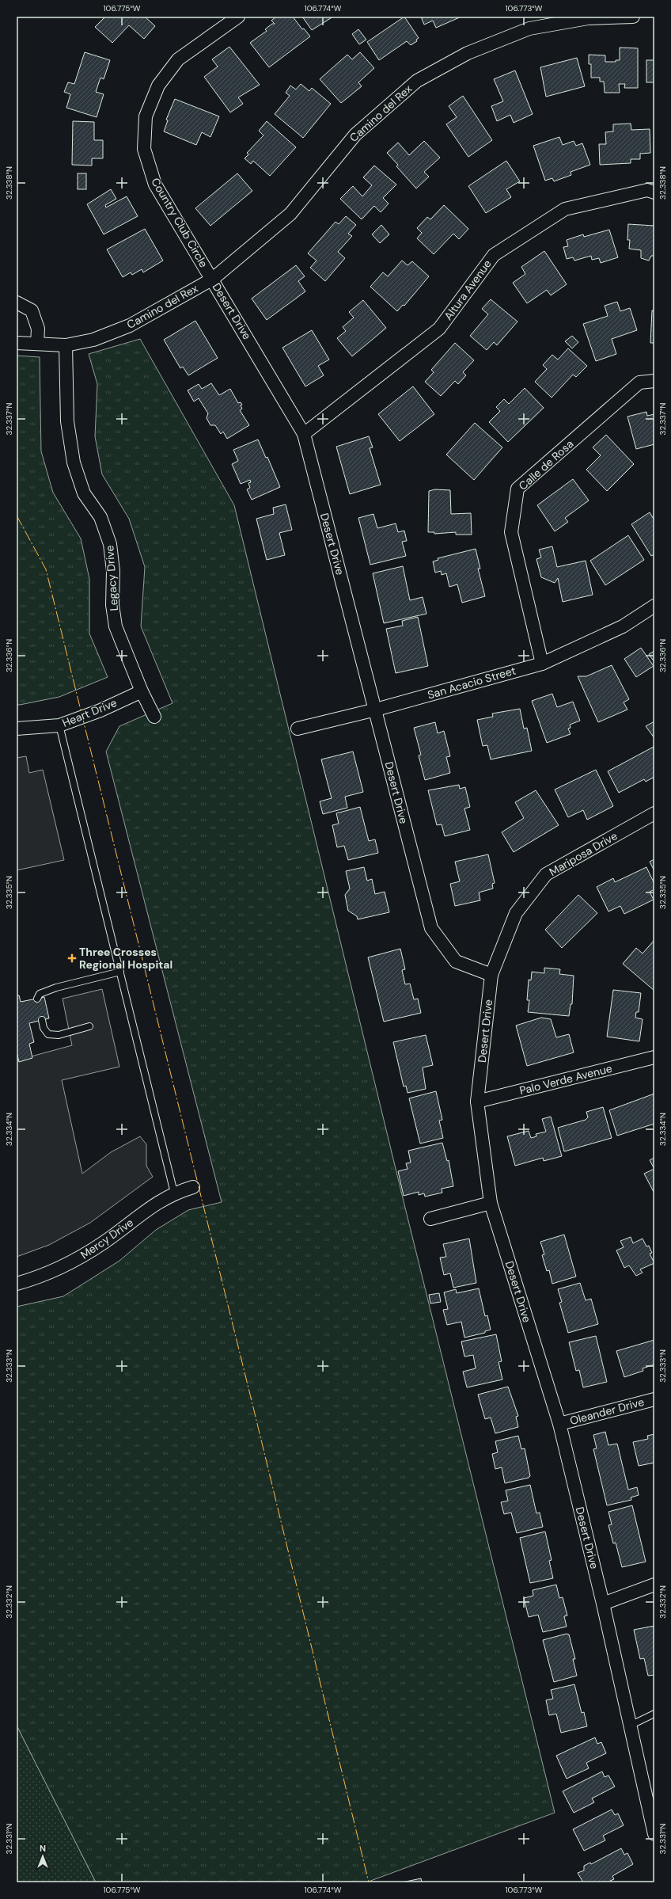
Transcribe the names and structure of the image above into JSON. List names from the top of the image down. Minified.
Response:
{"streets":{"street":["Camino del Rex","Country Club Circle","Altura Avenue","Desert Drive","Calle de Rosa","Legacy Drive","San Acacio Street","Heart Drive","Mariposa Drive","Palo Verde Avenue","Mercy Drive","Oleander Drive"]},"crossings":[["Camino del Rex","Country Club Circle"],["Camino del Rex","Desert Drive"],["Camino del Rex","Legacy Drive"],["Country Club Circle","Desert Drive"],["Altura Avenue","Desert Drive"],["Desert Drive","San Acacio Street"],["Desert Drive","Mariposa Drive"],["Desert Drive","Palo Verde Avenue"],["Desert Drive","Oleander Drive"],["Calle de Rosa","San Acacio Street"],["Legacy Drive","Heart Drive"]],"places":{"health":["Three Crosses Regional Hospital"]},"north":"top","coordinates":["106.775°W","106.774°W","106.773°W","32.338°N","32.337°N","32.336°N","32.335°N","32.334°N","32.333°N","32.332°N","32.331°N"]}
